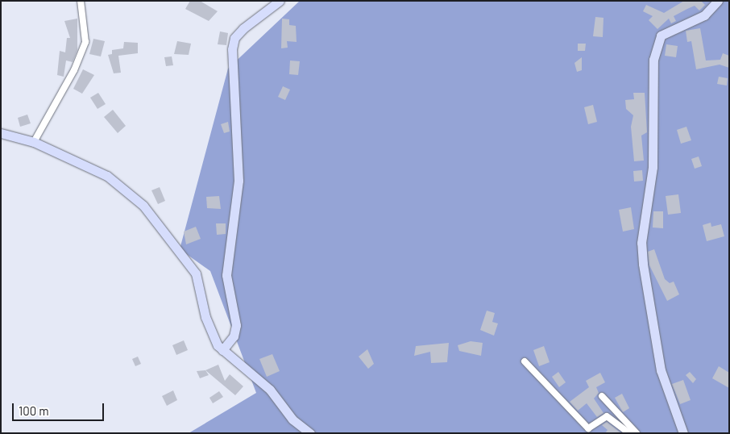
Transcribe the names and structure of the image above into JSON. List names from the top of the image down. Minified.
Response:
{"scale_bar":"100 m"}
